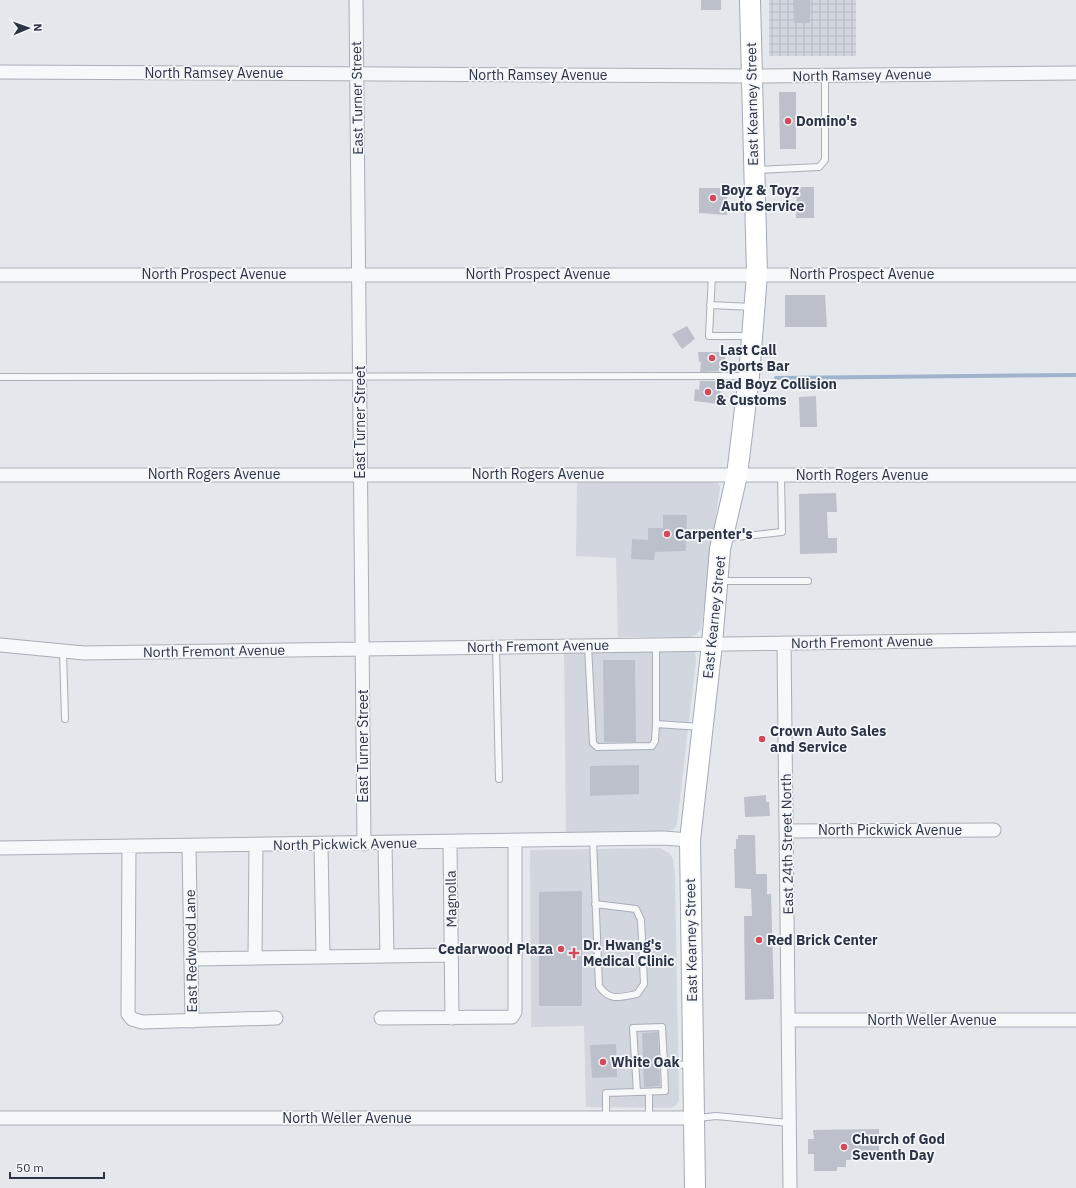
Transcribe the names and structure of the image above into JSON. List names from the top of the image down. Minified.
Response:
{"streets":{"main road":["East Kearney Street"],"street":["North Ramsey Avenue","East Turner Street","North Prospect Avenue","North Rogers Avenue","North Fremont Avenue","North Pickwick Avenue","East 24th Street North","Magnolla","East Redwood Lane","North Weller Avenue"]},"crossings":[["North Ramsey Avenue","East Turner Street"],["North Ramsey Avenue","East Kearney Street"],["East Turner Street","North Prospect Avenue"],["East Turner Street","North Rogers Avenue"],["East Turner Street","North Fremont Avenue"],["East Turner Street","North Pickwick Avenue"],["East Kearney Street","North Prospect Avenue"],["East Kearney Street","North Rogers Avenue"],["East Kearney Street","North Fremont Avenue"],["East Kearney Street","North Pickwick Avenue"],["East Kearney Street","North Weller Avenue"],["North Fremont Avenue","East 24th Street North"],["North Pickwick Avenue","East 24th Street North"],["North Pickwick Avenue","Magnolla"],["North Pickwick Avenue","East Redwood Lane"],["East 24th Street North","North Weller Avenue"]],"places":{"other":["Domino's","Boyz & Toyz Auto Service","Last Call Sports Bar","Bad Boyz Collision & Customs","Carpenter's","Crown Auto Sales and Service","Red Brick Center","Cedarwood Plaza","White Oak","Church of God Seventh Day"],"health":["Dr. Hwang's Medical Clinic"]},"scale_bar":"50 m","north":"right"}
